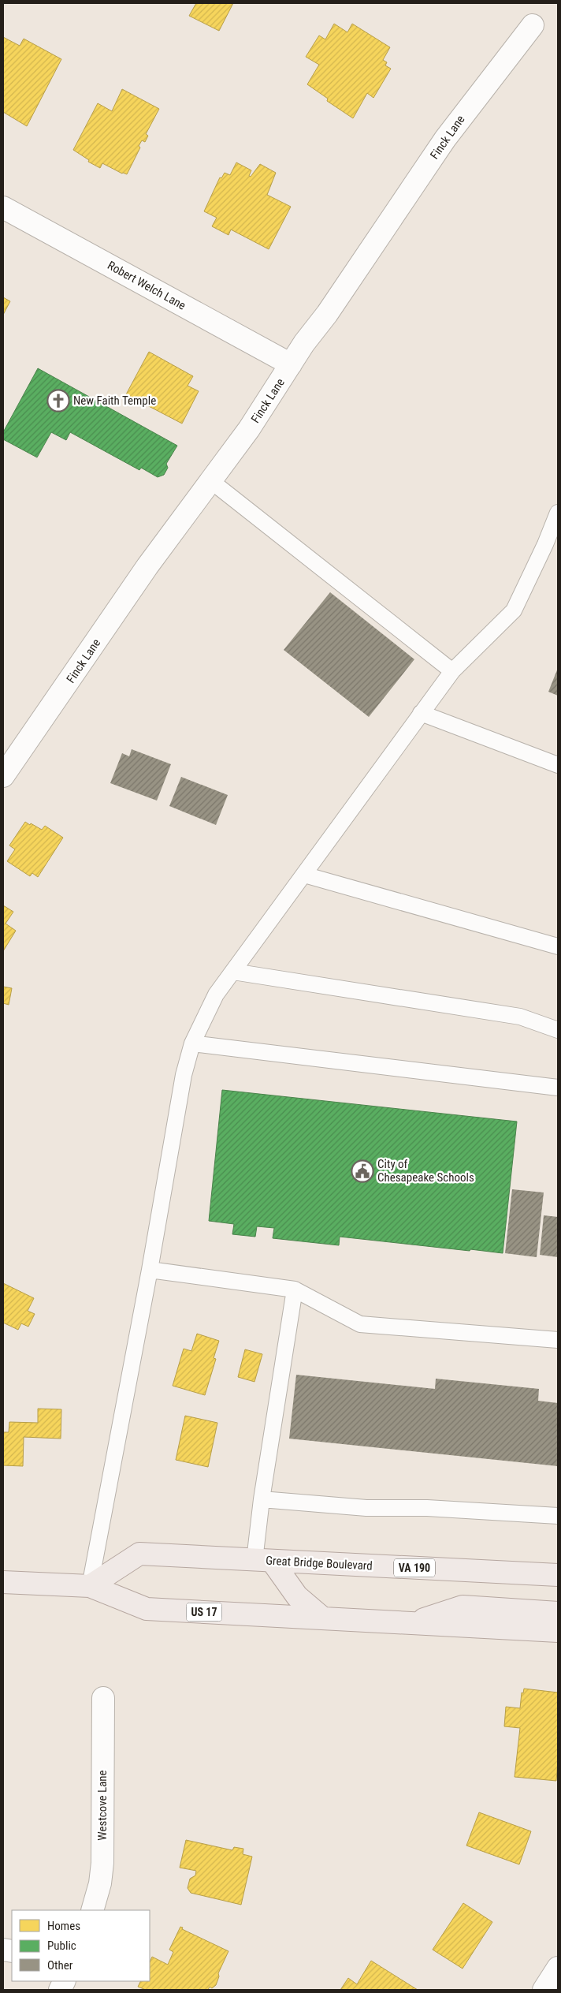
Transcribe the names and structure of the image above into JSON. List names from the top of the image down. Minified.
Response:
{"streets":{"main road":["Great Bridge Boulevard","VA 190","US 17"],"street":["Finck Lane","Robert Welch Lane","Westcove Lane"]},"crossings":[["Finck Lane","Robert Welch Lane"],["Great Bridge Boulevard","US 17"]],"places":{"church":["New Faith Temple"],"public building":["City of Chesapeake Schools"]},"legend":["Homes","Public","Other"]}
